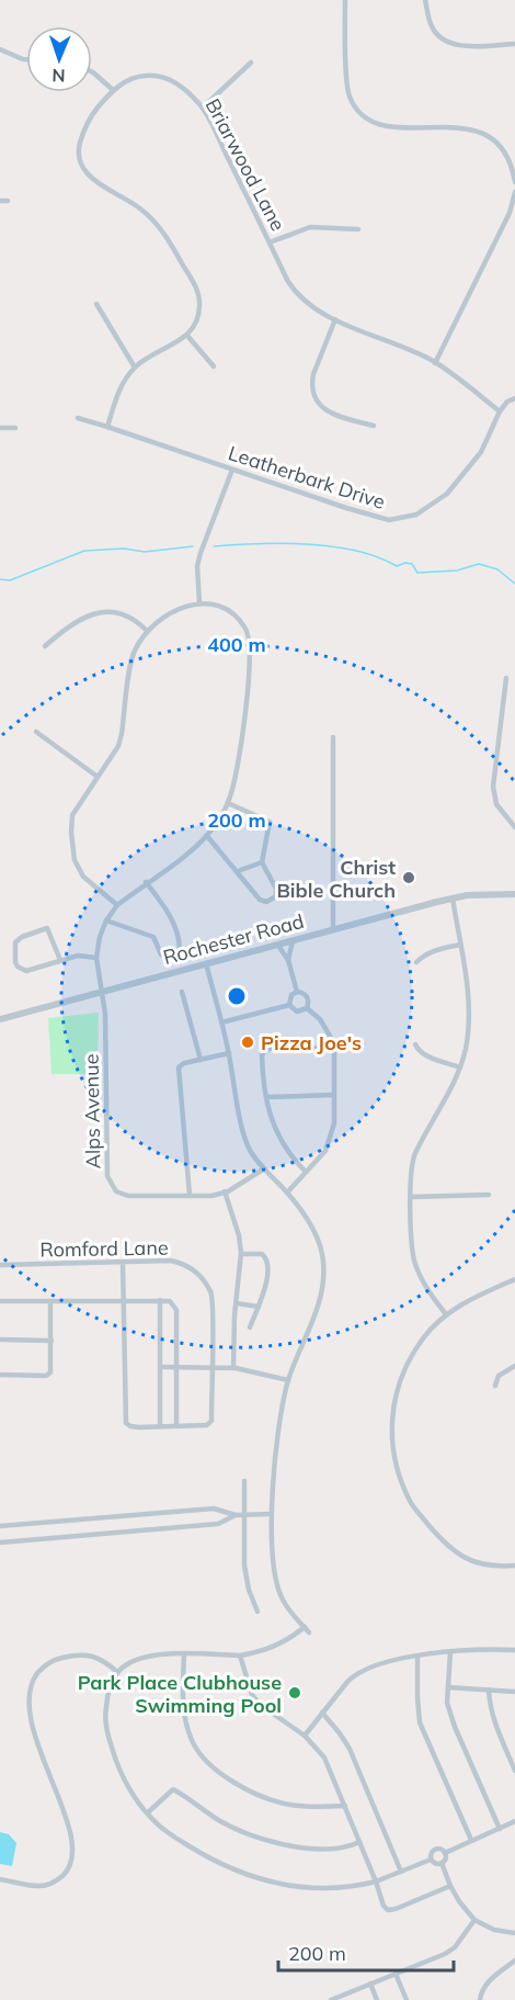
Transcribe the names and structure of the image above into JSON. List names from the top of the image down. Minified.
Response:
{"streets":{"street":["Briarwood Lane","Leatherbark Drive","Rochester Road","Alps Avenue","Romford Lane"]},"crossings":[["Briarwood Lane","Leatherbark Drive"],["Rochester Road","Alps Avenue"]],"places":["Christ Bible Church","Pizza Joe's","Park Place Clubhouse Swimming Pool"],"scale_bar":"200 m","north":"bottom","rings":["400 m","200 m"]}
